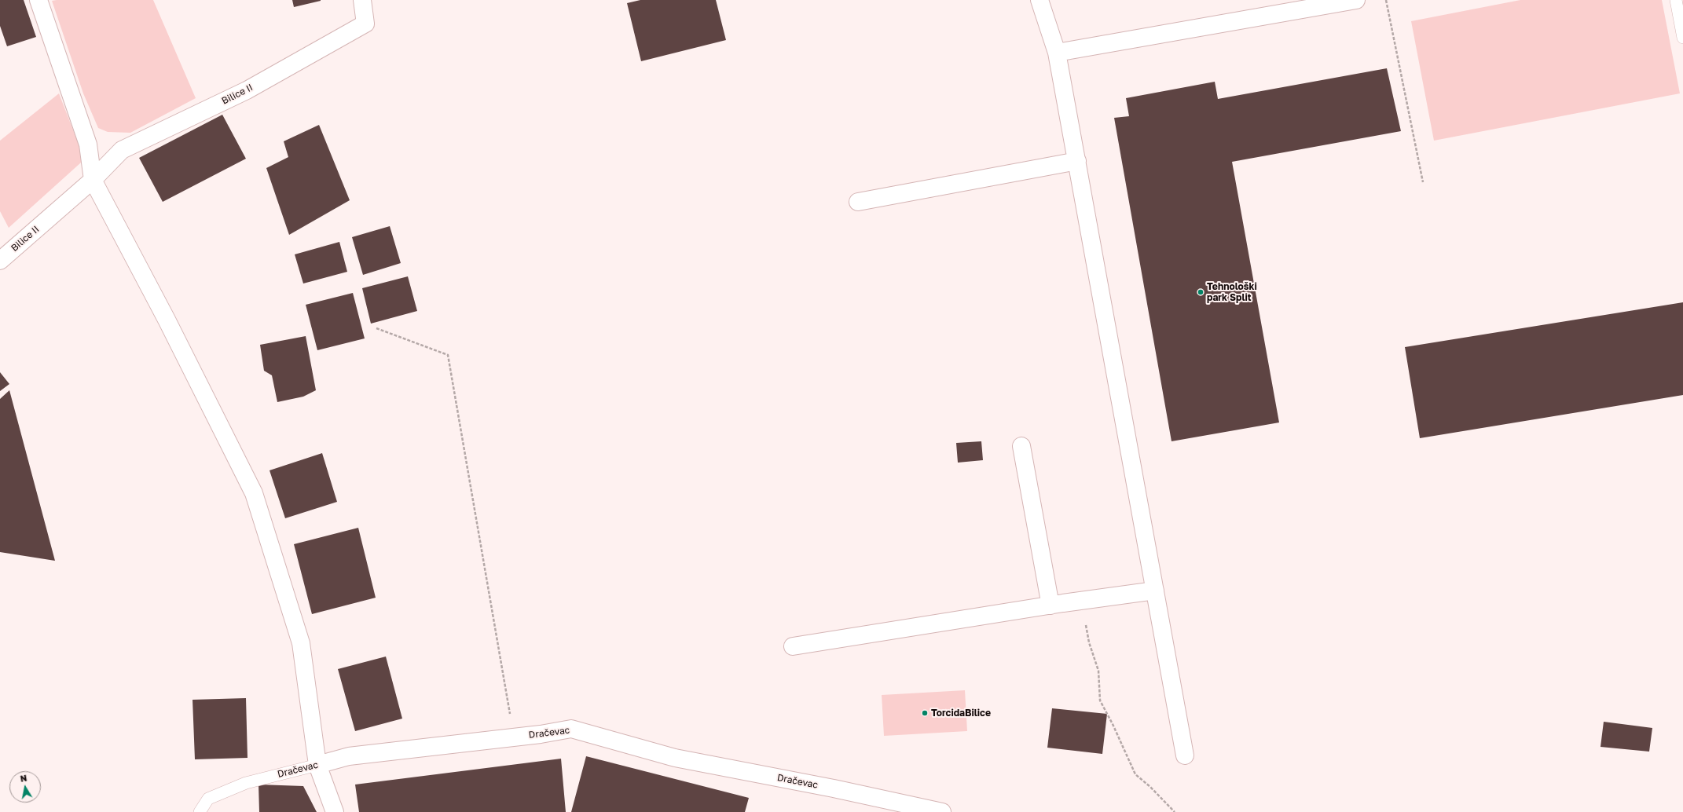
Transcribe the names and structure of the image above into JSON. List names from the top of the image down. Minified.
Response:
{"streets":{"street":["Bilice II","Dračevac"]},"places":["Tehnološki park Split","TorcidaBilice"],"north":"top"}
